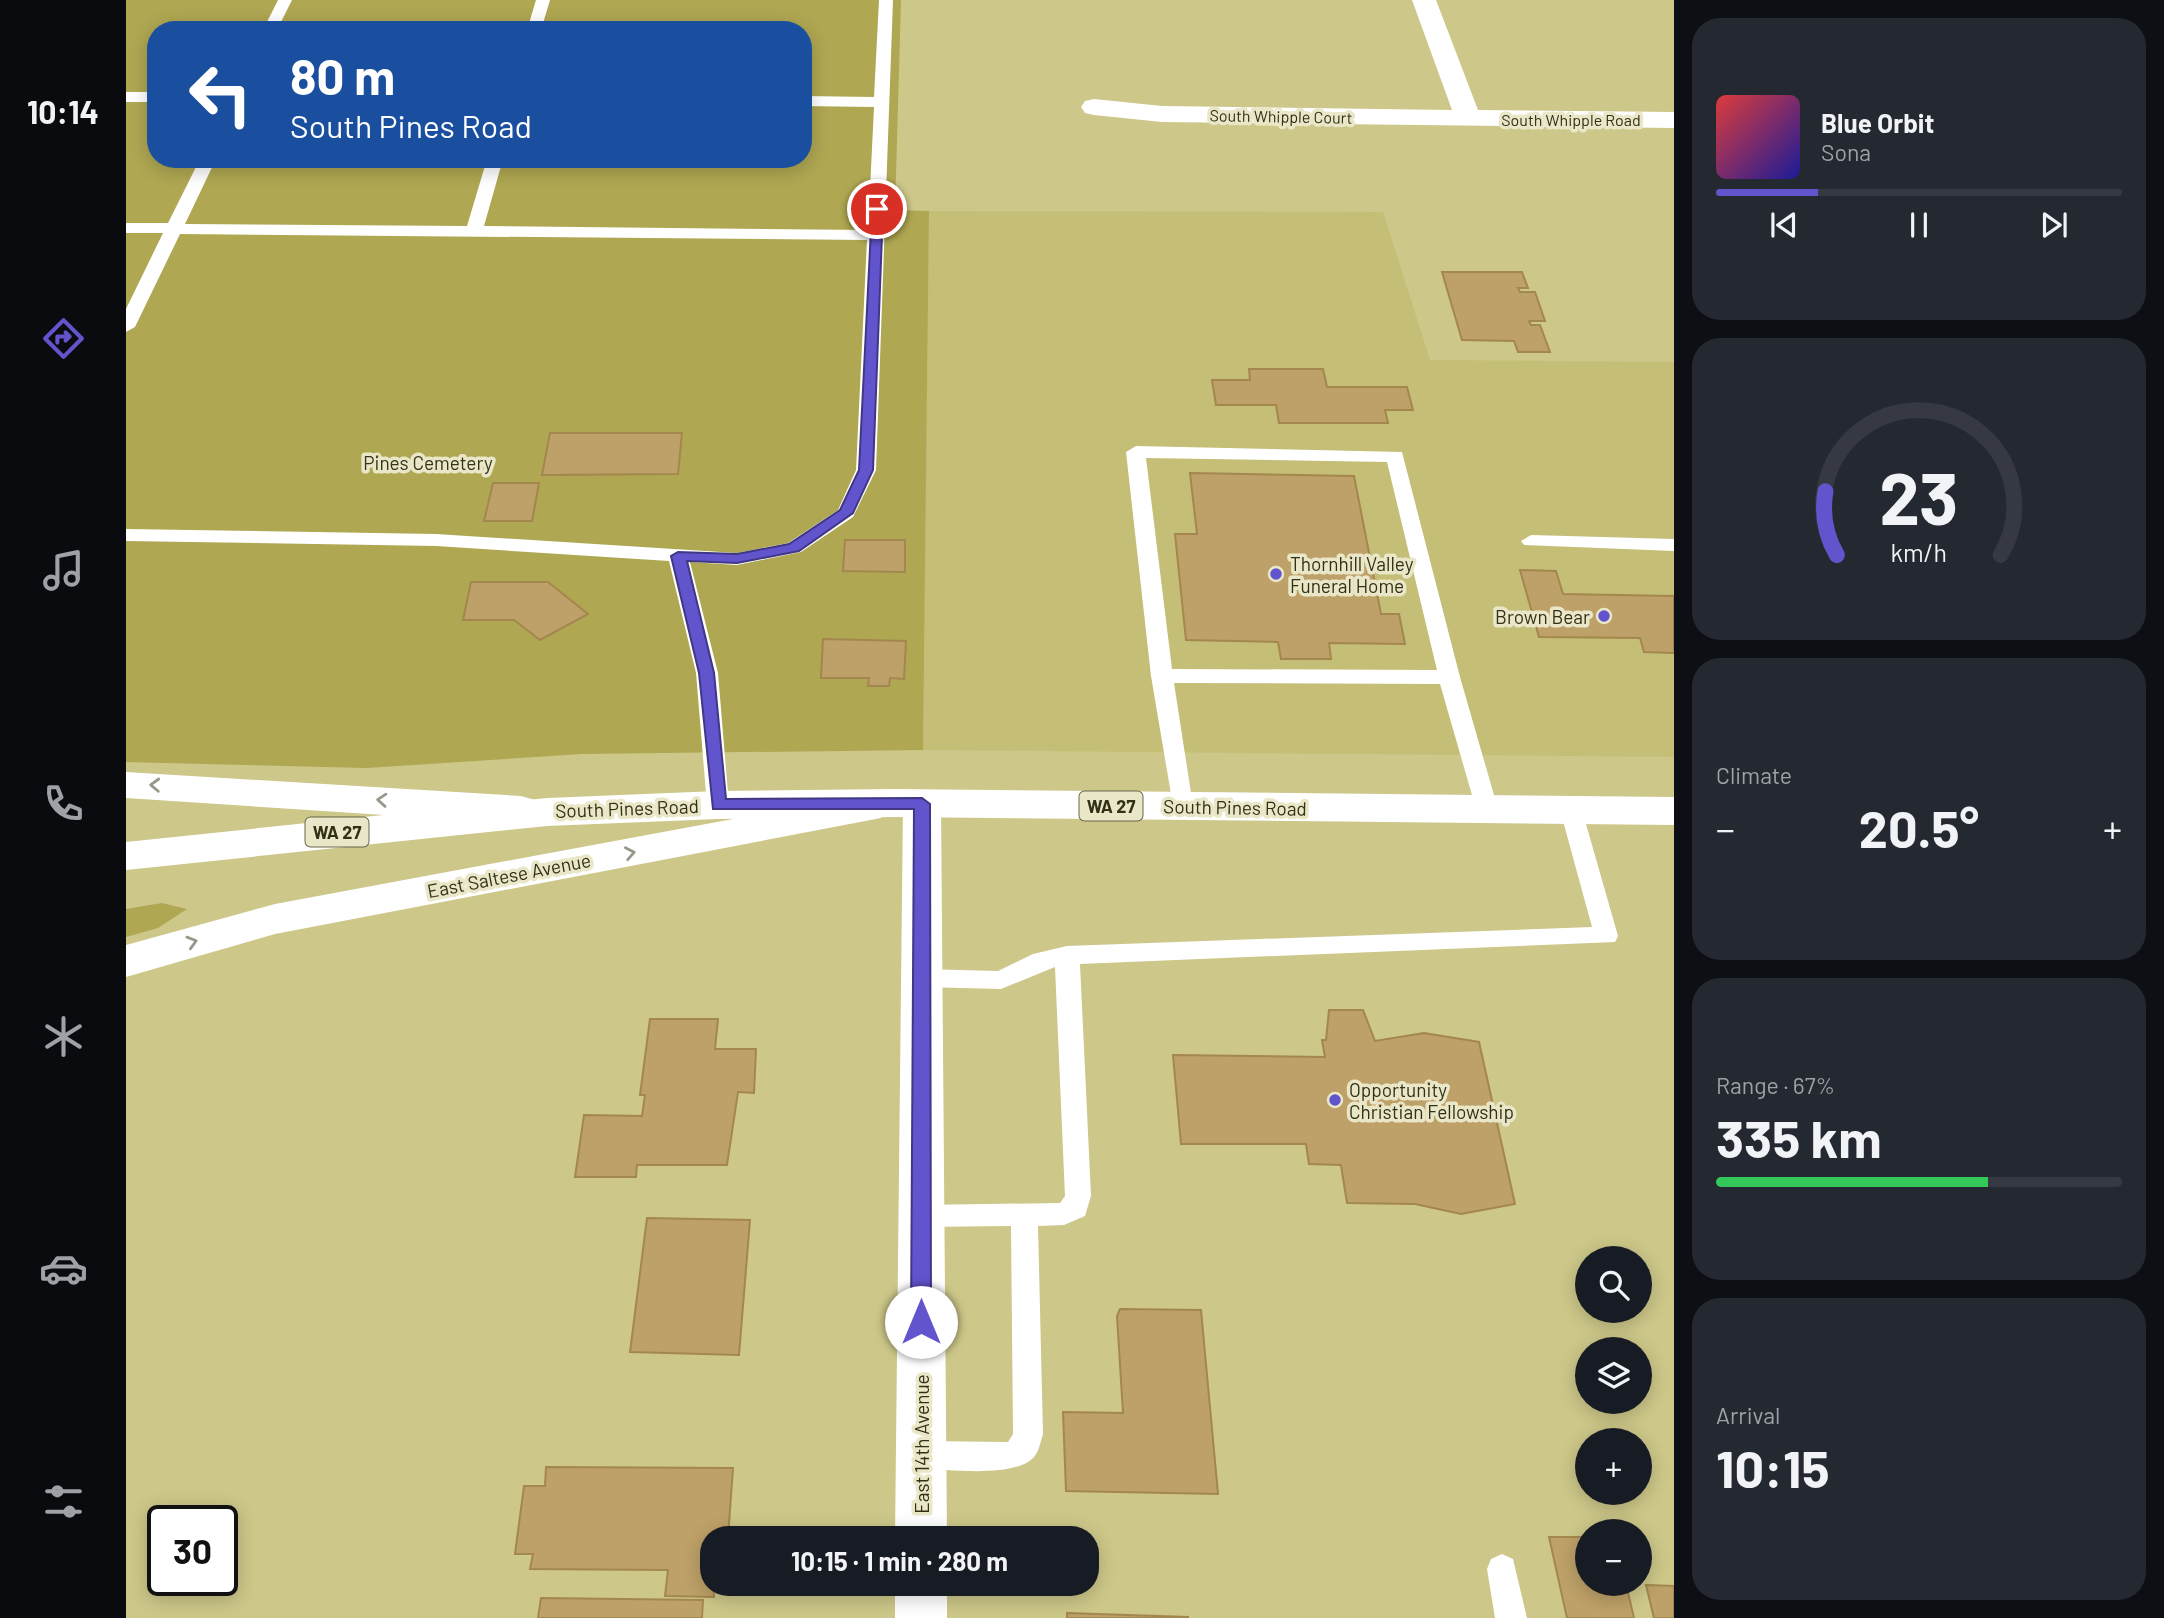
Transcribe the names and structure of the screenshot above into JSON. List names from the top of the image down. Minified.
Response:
{"streets":{"street":["South Whipple Court","South Whipple Road","WA 27","South Pines Road","East Saltese Avenue","East 14th Avenue"]},"crossings":[["South Whipple Court","South Whipple Road"],["WA 27","South Pines Road"],["South Pines Road","East Saltese Avenue"],["South Pines Road","East 14th Avenue"],["East Saltese Avenue","East 14th Avenue"]],"parks":["Pines Cemetery"],"places":["Thornhill Valley Funeral Home","Brown Bear","Opportunity Christian Fellowship"],"page":{"tabs":"10:14","turn":["80 m","South Pines Road"],"song":["Blue Orbit","Sona"],"tile":["Climate",["Range · 67%","335 km"],["Arrival","10:15"]],"heat":["−","20.5°","+"],"map_buttons":["+","−"],"limit":"30","trip":"10:15 · 1 min · 280 m","gauge":["23","km/h"]}}
